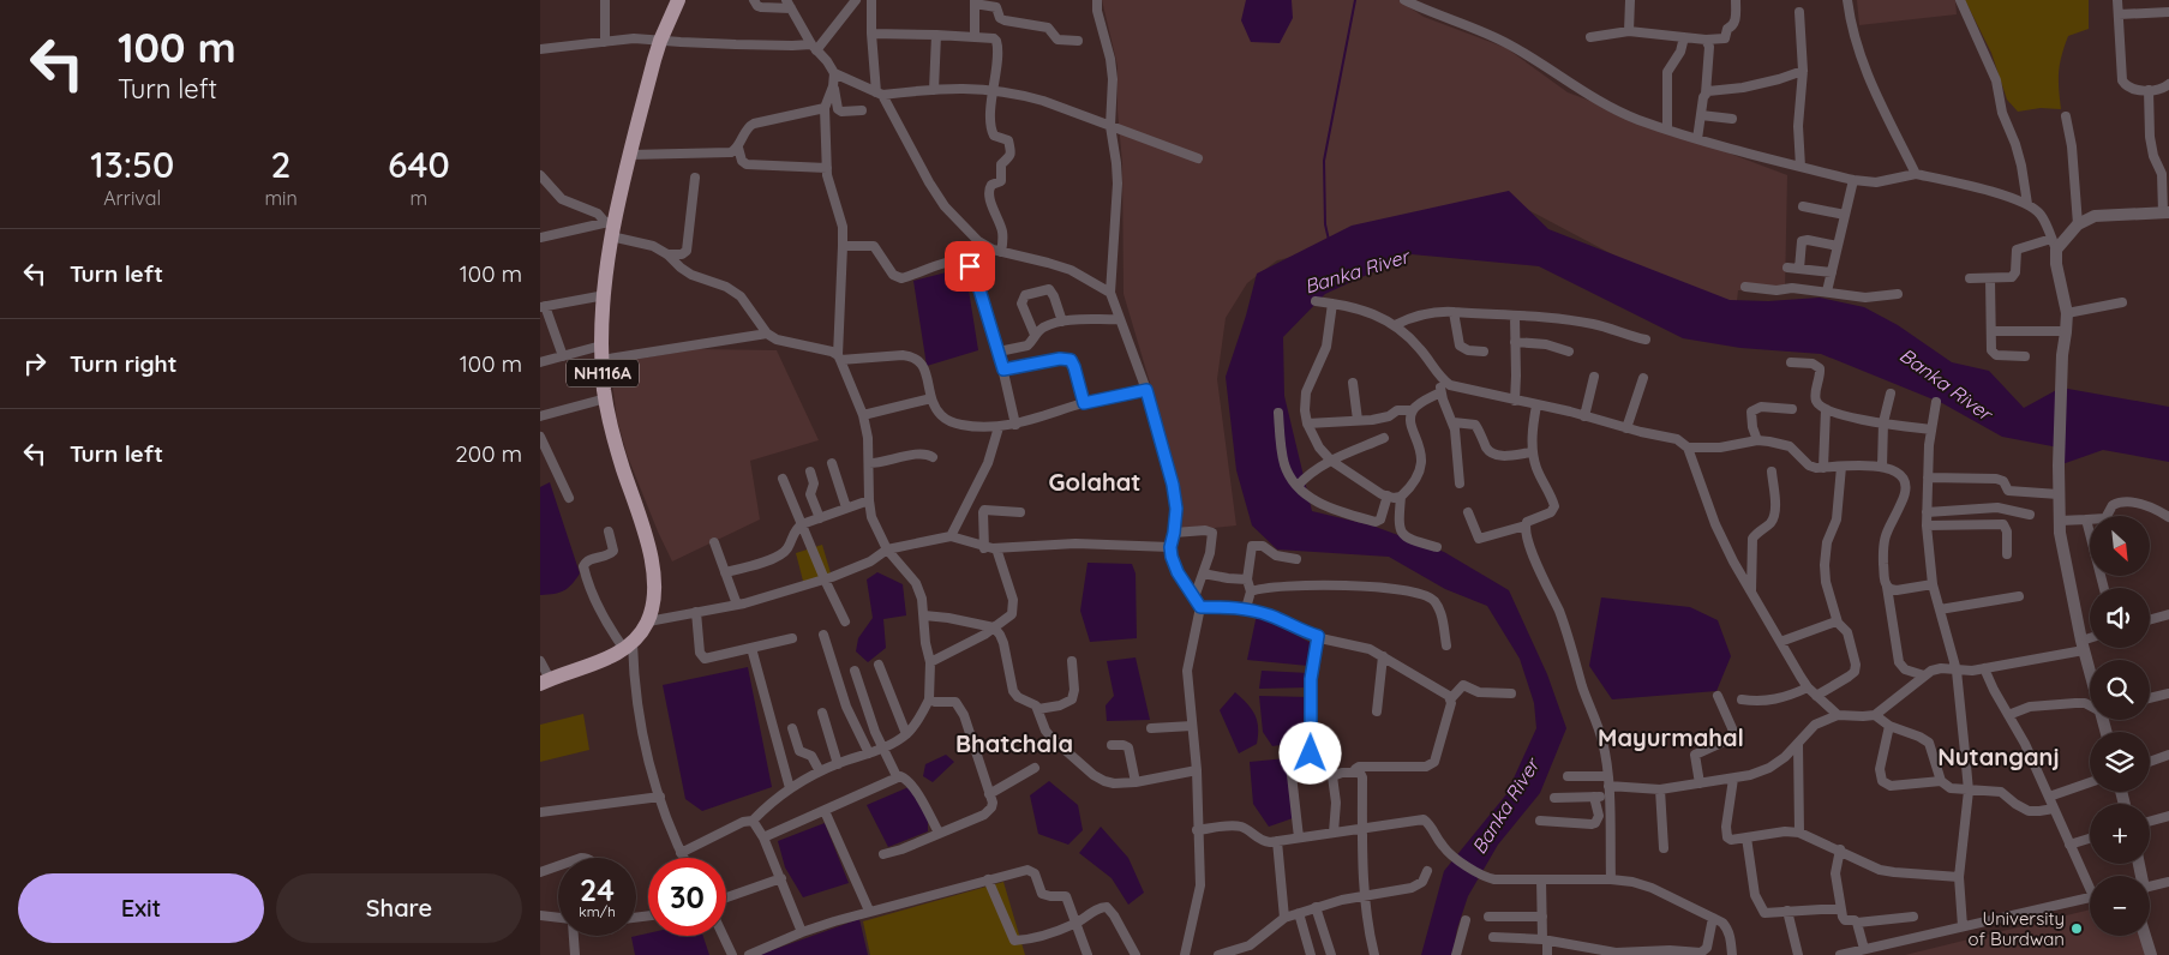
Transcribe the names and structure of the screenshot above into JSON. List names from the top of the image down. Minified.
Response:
{"streets":{"highway":["NH116A"]},"districts":["Golahat","Mayurmahal","Bhatchala","Nutanganj"],"water":["Banka River"],"places":["University of Burdwan"],"north":"bottom right","page":{"turn":["100 m","Turn left"],"eta":["13:50","Arrival","2","min","640","m"],"list":[{"name":"Turn left","value":"100 m"},{"name":"Turn right","value":"100 m"},{"name":"Turn left","value":"200 m"}],"map_buttons":["+","−"],"speed":"24 km/h","limit":"30","buttons":["Exit","Share"]}}
